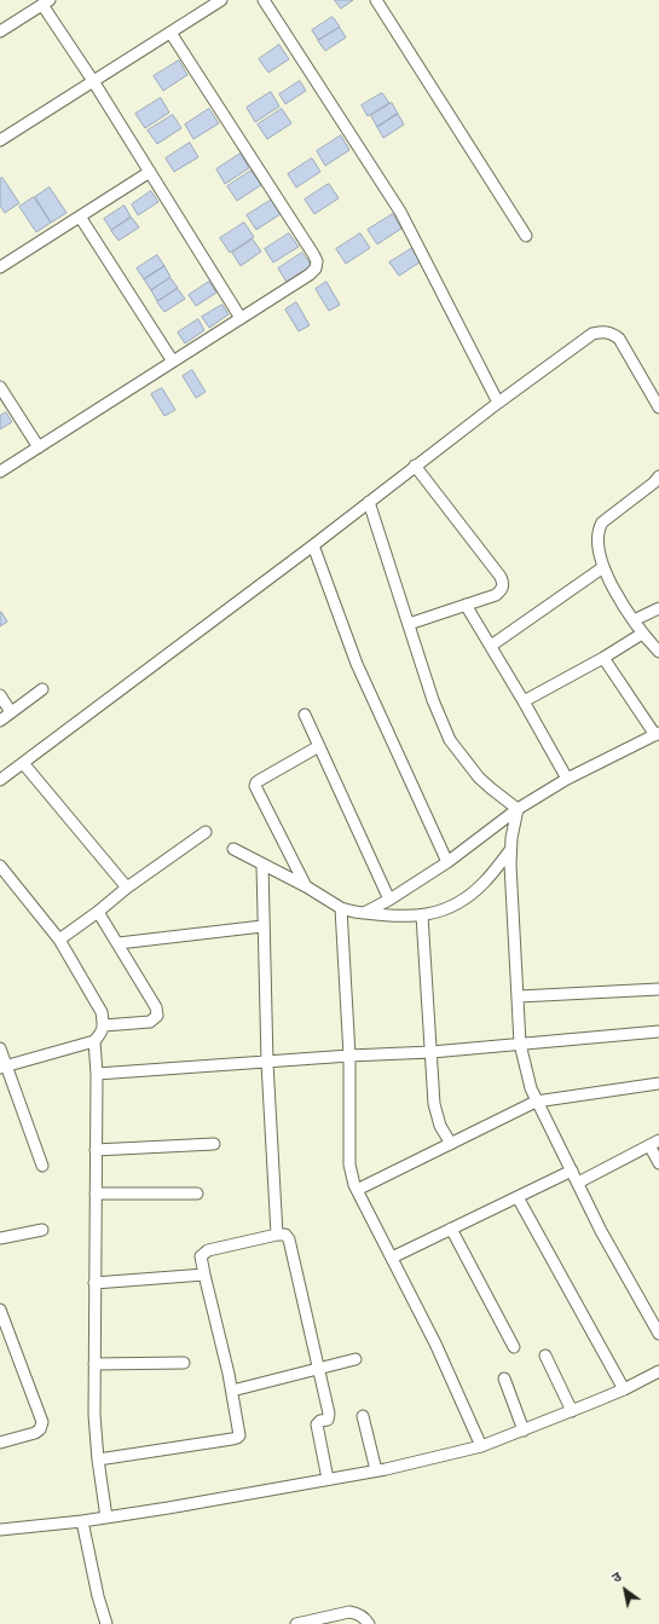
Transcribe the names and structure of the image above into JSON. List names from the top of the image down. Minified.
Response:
{"north":"top left"}
